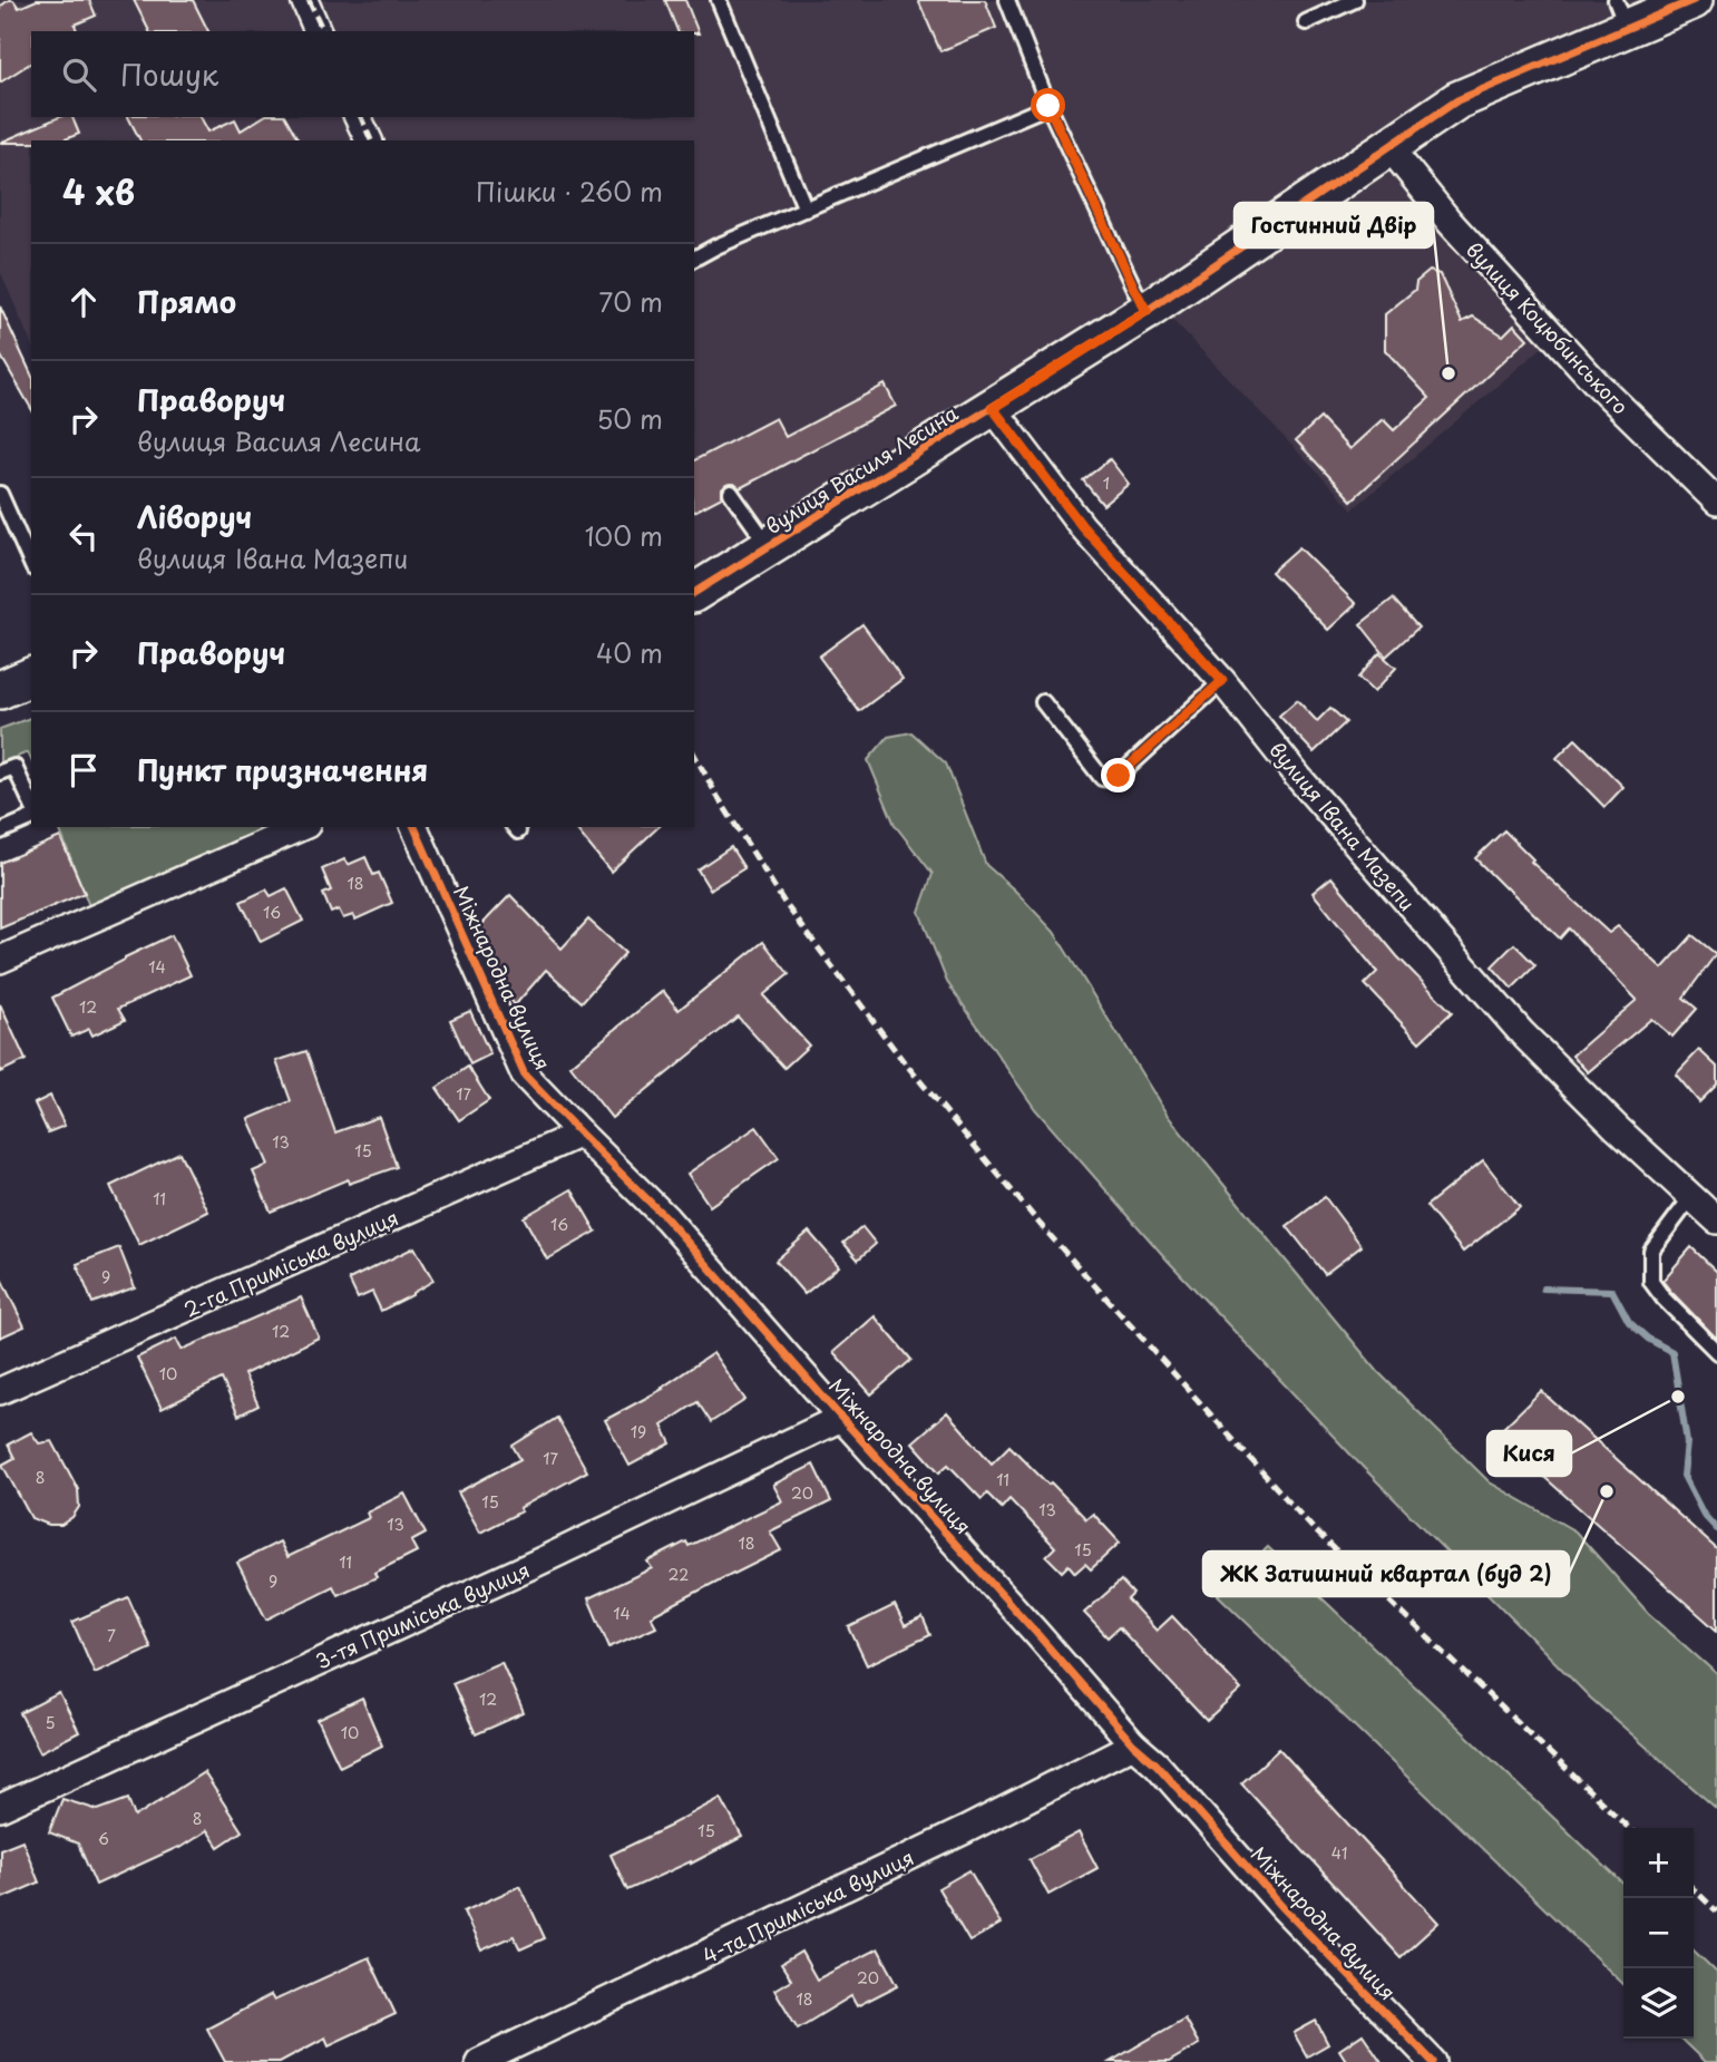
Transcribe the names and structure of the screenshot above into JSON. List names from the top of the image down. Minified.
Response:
{"streets":{"street":["вулиця Коцюбинського","вулиця Василя Лесина","вулиця Івана Мазепи","Міжнародна вулиця","2-га Приміська вулиця","3-тя Приміська вулиця","4-та Приміська вулиця"]},"crossings":[["вулиця Коцюбинського","вулиця Василя Лесина"],["вулиця Василя Лесина","вулиця Івана Мазепи"],["Міжнародна вулиця","2-га Приміська вулиця"],["Міжнародна вулиця","3-тя Приміська вулиця"],["Міжнародна вулиця","4-та Приміська вулиця"]],"places":["Гостинний Двір","Кися","ЖК Затишний квартал (буд 2)"],"house_numbers":["1","18","16","14","12","17","13","15","11","16","9","12","10","19","17","8","11","20","15","13","13","18","15","11","22","9","14","7","12","5","10","8","15","6","41","20","18"],"page":{"search":"Пошук","heading":["4 хв","Пішки · 260 m"],"list":[["Прямо","70 m"],["Праворуч","вулиця Василя Лесина","50 m"],["Ліворуч","вулиця Івана Мазепи","100 m"],["Праворуч","40 m"],"Пункт призначення"],"map_buttons":["+","−"]}}
